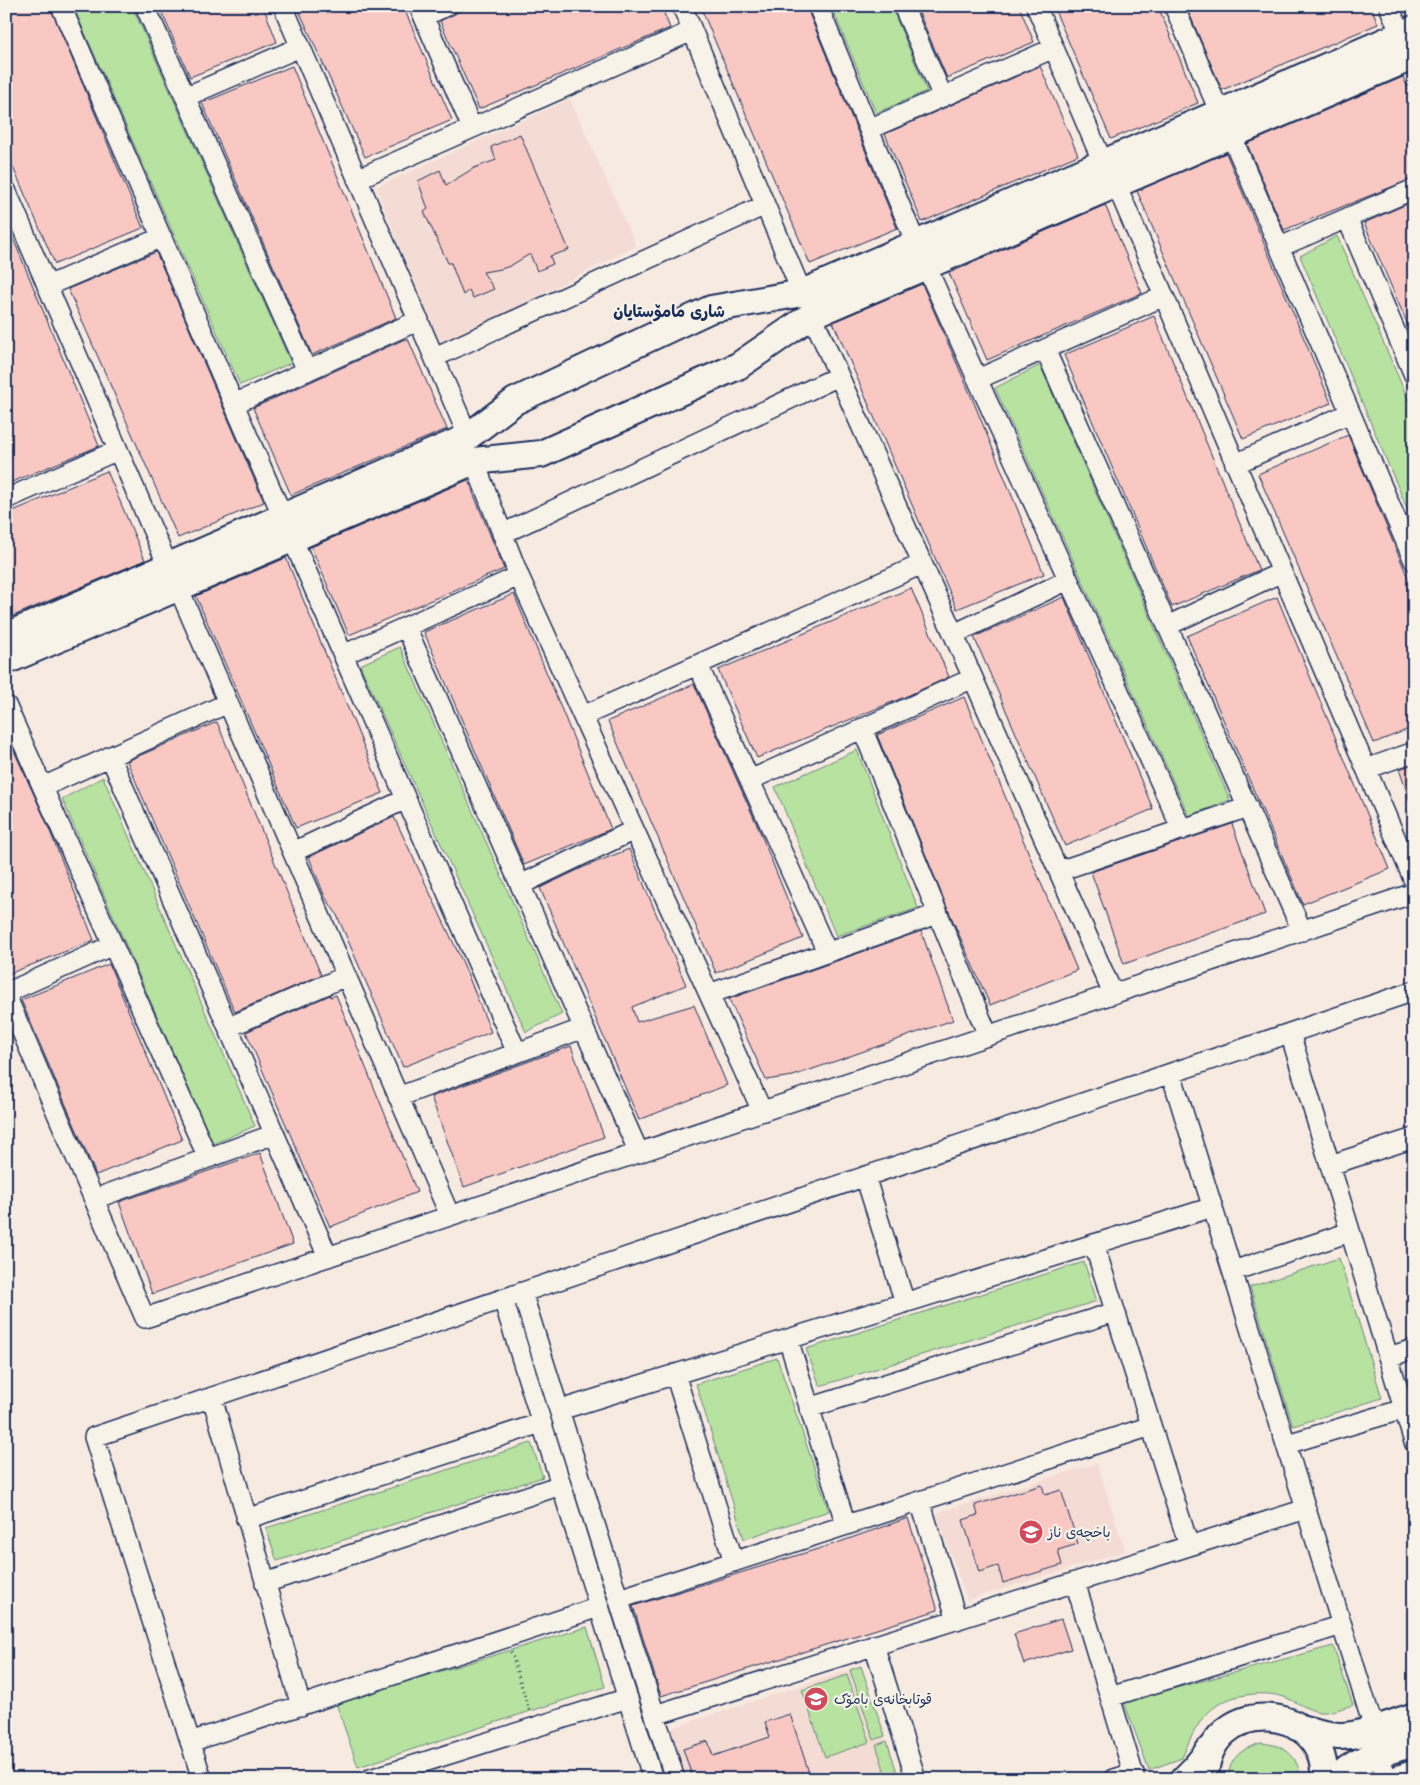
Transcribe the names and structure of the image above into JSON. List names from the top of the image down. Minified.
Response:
{"districts":["شاری مامۆستایان"],"places":{"school or university":["باخچەی ناز","قوتابخانەی بامۆک"]}}
